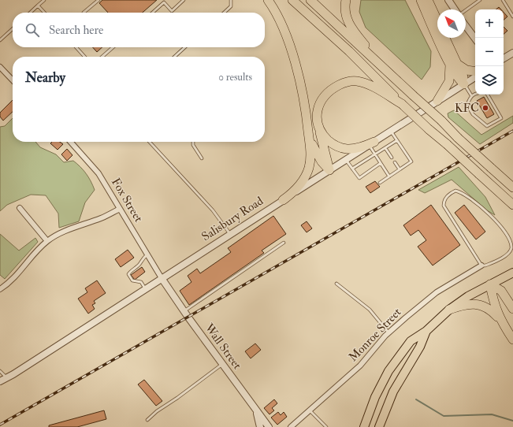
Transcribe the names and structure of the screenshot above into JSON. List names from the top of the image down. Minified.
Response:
{"streets":{"street":["Fox Street","Salisbury Road","Monroe Street","Wall Street"]},"crossings":[["Fox Street","Salisbury Road"],["Fox Street","Wall Street"],["Salisbury Road","Wall Street"]],"places":["KFC"],"north":"top left","page":{"map_buttons":["+","−"],"search":"Search here","heading":["Nearby","0 results"]}}
